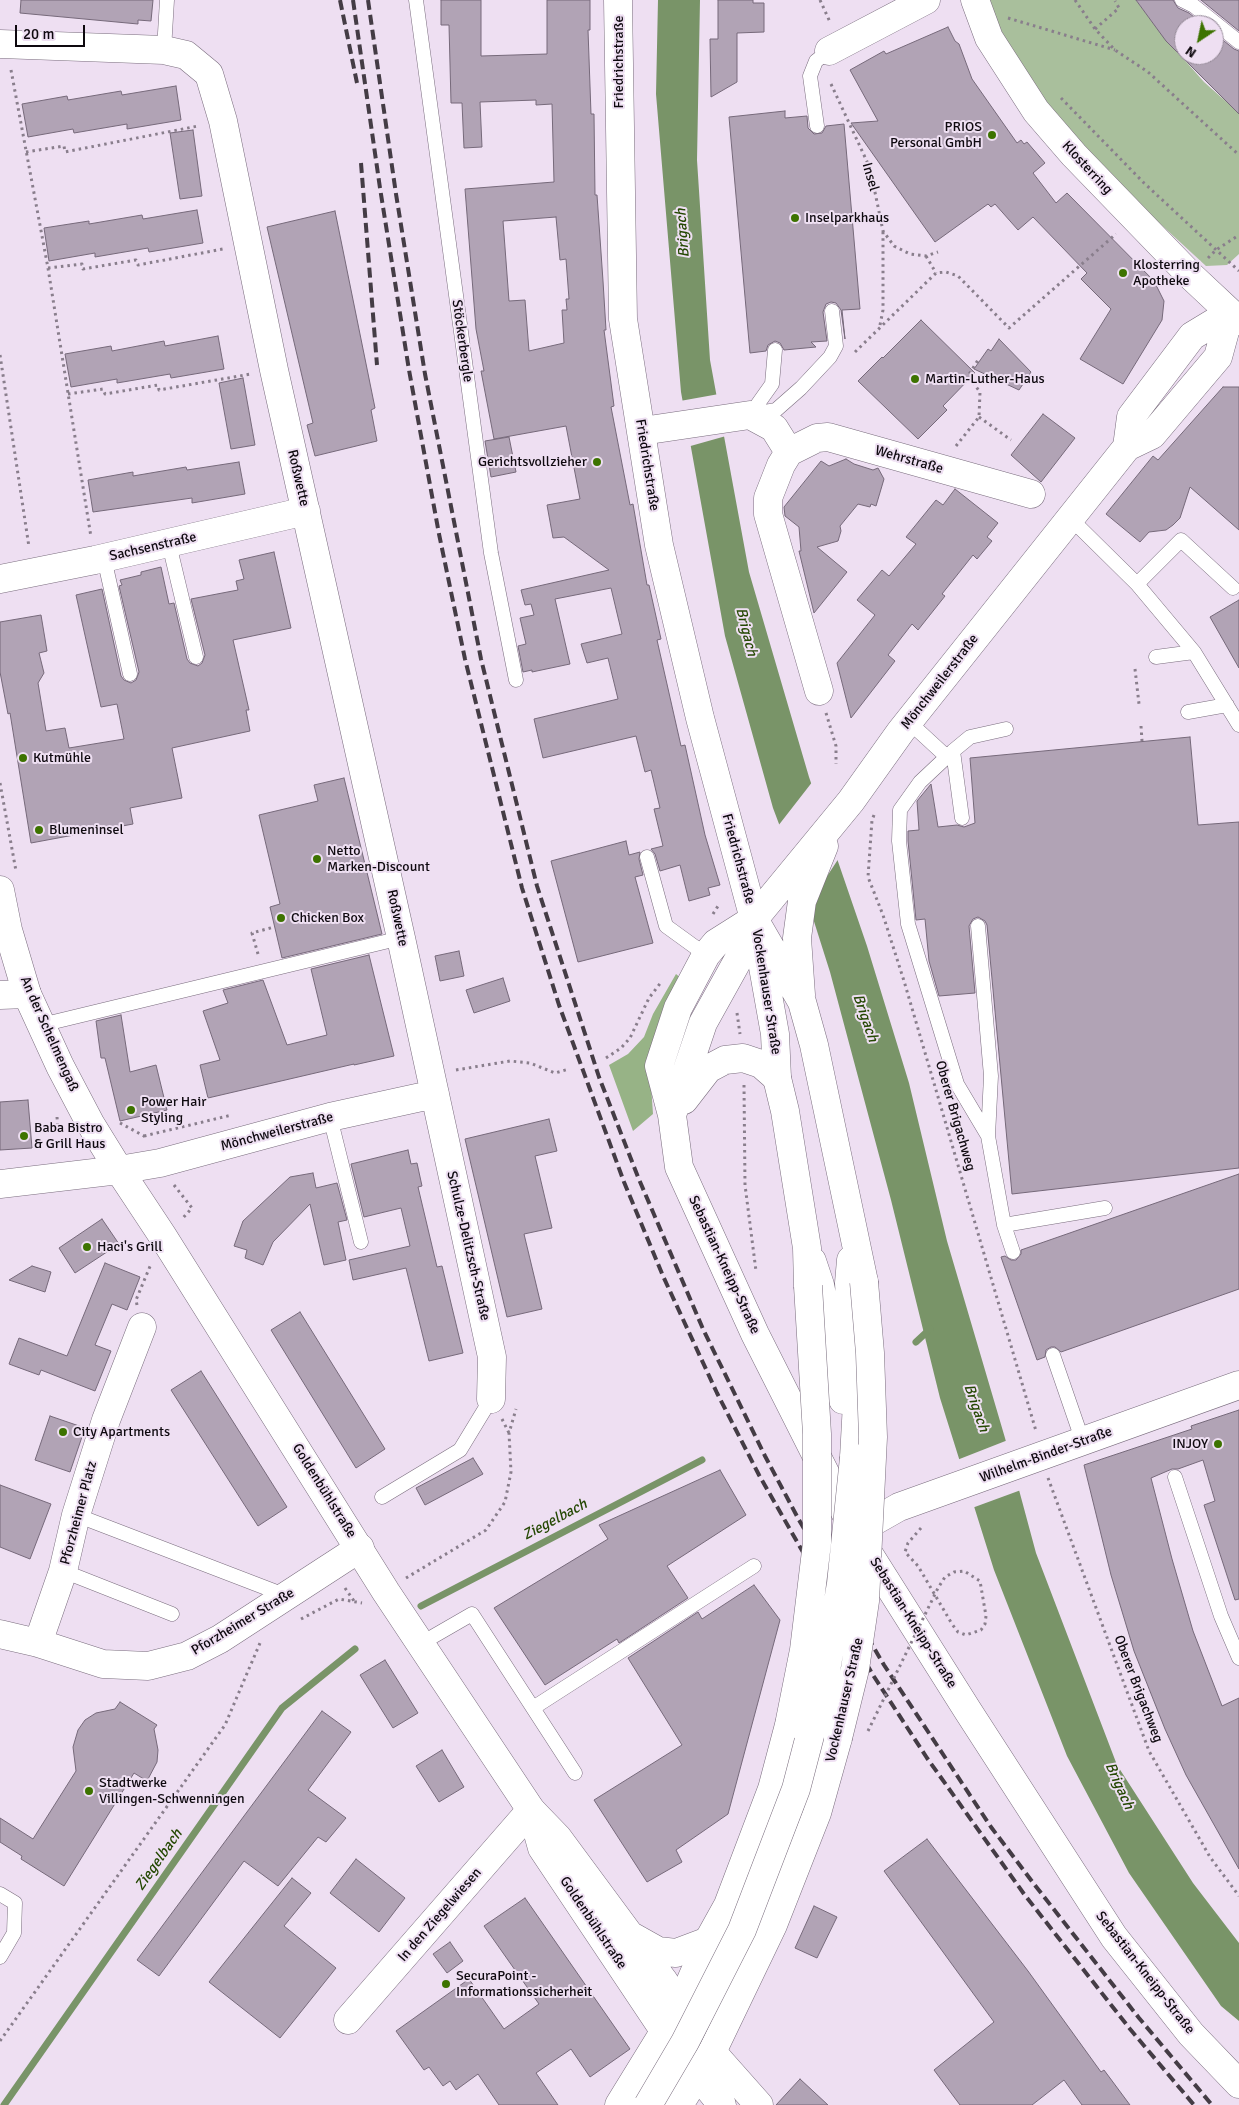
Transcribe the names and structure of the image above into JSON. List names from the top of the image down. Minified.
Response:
{"streets":{"street":["Friedrichstraße","Klosterring","Wehrstraße","Roßwette","Sachsenstraße","Mönchweilerstraße","Vockenhauser Straße","An der Schelmengaß","Schulze-Delitzsch-Straße","Sebastian-Kneipp-Straße","Wilhelm-Binder-Straße","Goldenbühlstraße","Pforzheimer Platz","Pforzheimer Straße","In den Ziegelwiesen"],"lane":["Stöckerbergle"],"path":["Insel","Oberer Brigachweg"]},"crossings":[["Friedrichstraße","Mönchweilerstraße"],["Friedrichstraße","Vockenhauser Straße"],["Friedrichstraße","Sebastian-Kneipp-Straße"],["Klosterring","Mönchweilerstraße"],["Roßwette","Sachsenstraße"],["Roßwette","Mönchweilerstraße"],["Roßwette","Schulze-Delitzsch-Straße"],["Mönchweilerstraße","Vockenhauser Straße"],["Mönchweilerstraße","An der Schelmengaß"],["Mönchweilerstraße","Schulze-Delitzsch-Straße"],["Mönchweilerstraße","Sebastian-Kneipp-Straße"],["Mönchweilerstraße","Goldenbühlstraße"],["Vockenhauser Straße","Sebastian-Kneipp-Straße"],["Vockenhauser Straße","Goldenbühlstraße"],["An der Schelmengaß","Goldenbühlstraße"],["Oberer Brigachweg","Wilhelm-Binder-Straße"],["Sebastian-Kneipp-Straße","Wilhelm-Binder-Straße"],["Goldenbühlstraße","Pforzheimer Straße"],["Goldenbühlstraße","In den Ziegelwiesen"],["Pforzheimer Platz","Pforzheimer Straße"]],"water":["Brigach","Ziegelbach"],"places":["PRIOS Personal GmbH","Inselparkhaus","Klosterring Apotheke","Martin-Luther-Haus","Gerichtsvollzieher","Kutmühle","Blumeninsel","Netto Marken-Discount","Chicken Box","Power Hair Styling","Baba Bistro & Grill Haus","Haci's Grill","City Apartments","INJOY","Stadtwerke Villingen-Schwenningen","SecuraPoint - Informationssicherheit"],"scale_bar":"20 m","north":"bottom left"}
